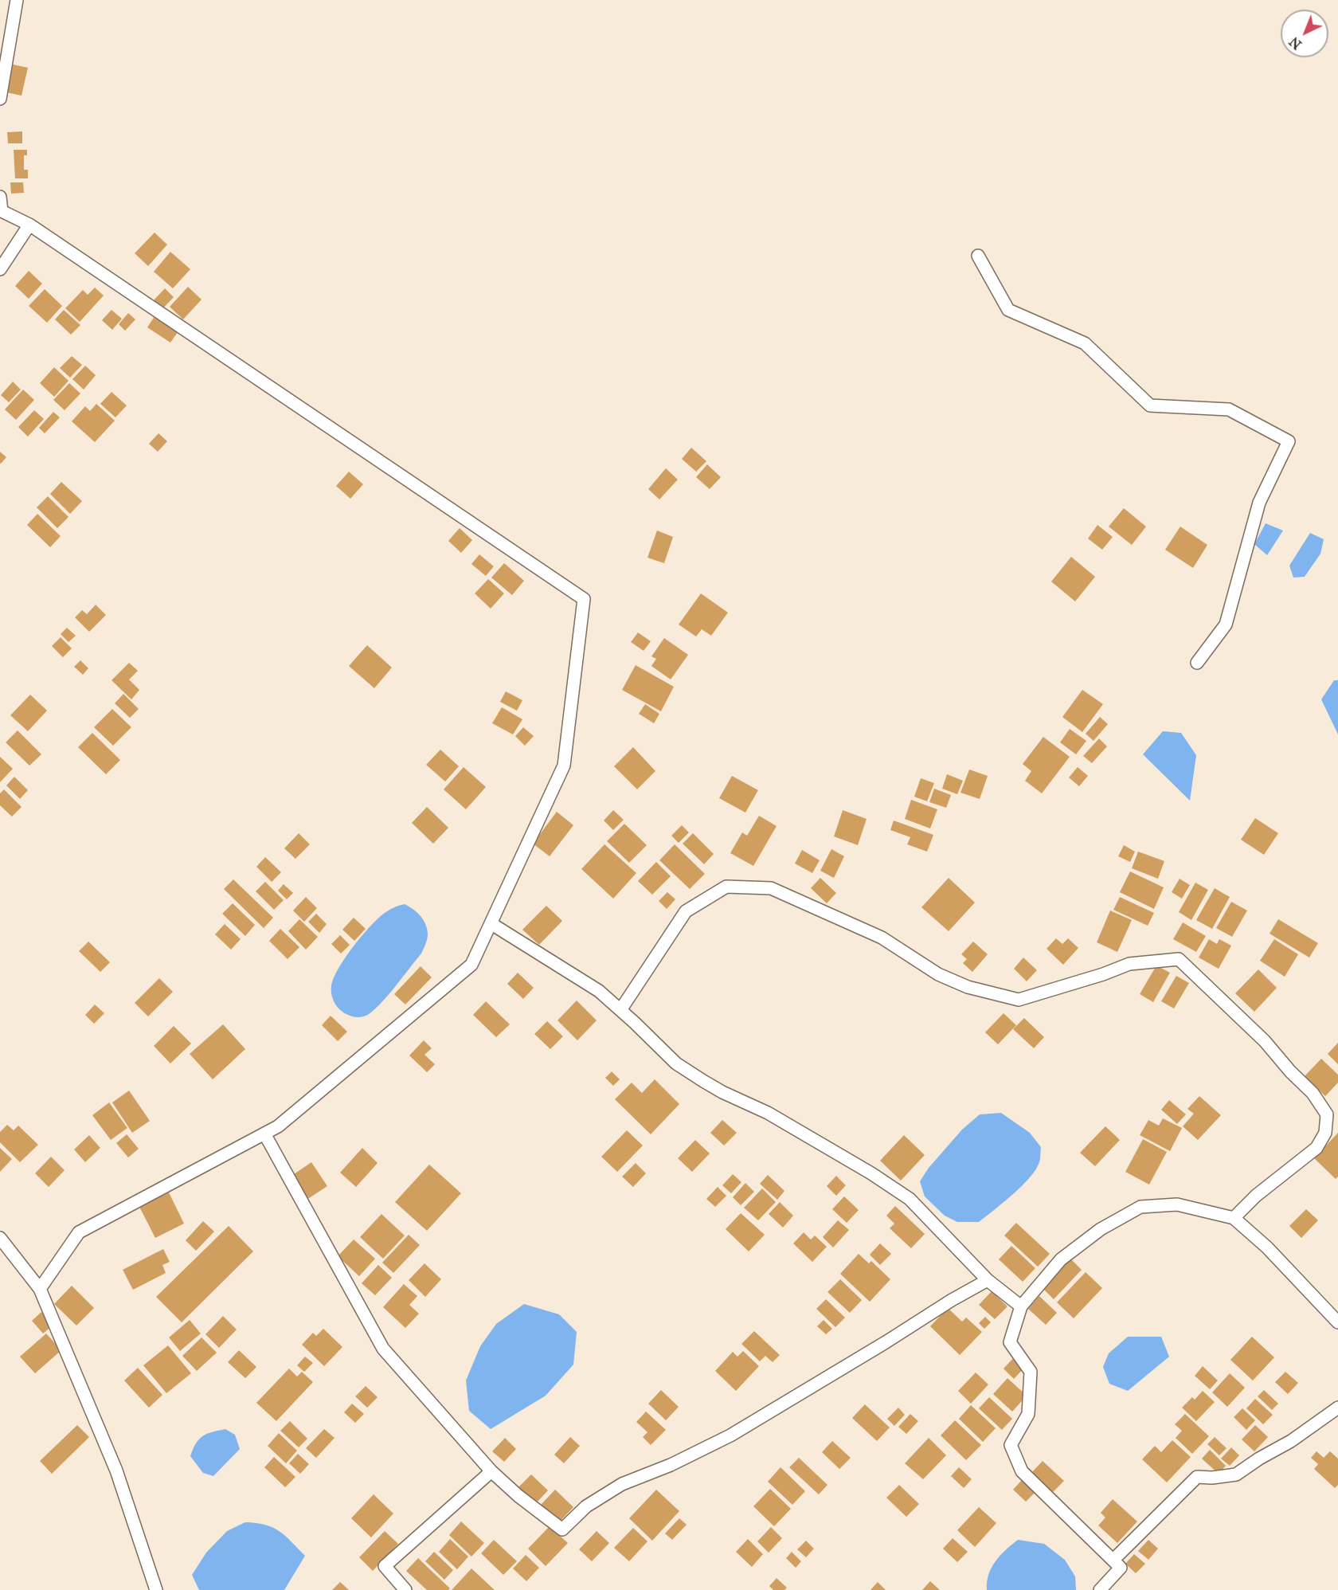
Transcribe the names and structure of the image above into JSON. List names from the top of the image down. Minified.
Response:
{"north":"bottom left"}
